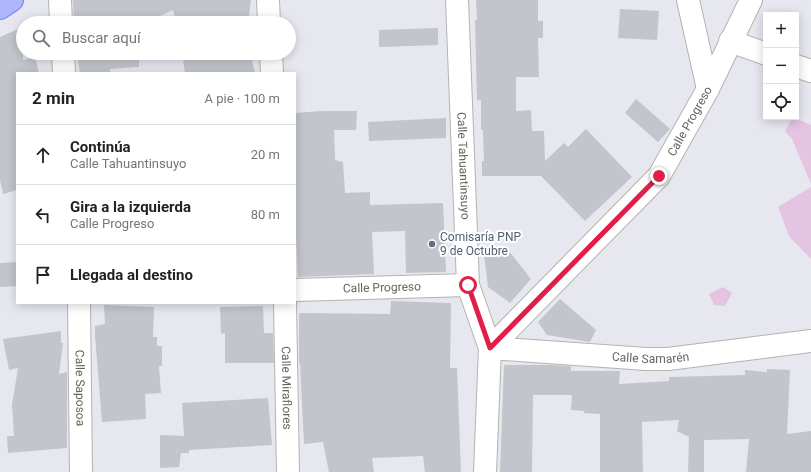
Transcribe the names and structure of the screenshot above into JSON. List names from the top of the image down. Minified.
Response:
{"streets":{"street":["Calle Progreso","Calle Tahuantinsuyo","Calle Samarén","Calle Saposoa","Calle Miraflores"]},"crossings":[["Calle Progreso","Calle Tahuantinsuyo"],["Calle Progreso","Calle Samarén"],["Calle Tahuantinsuyo","Calle Samarén"]],"places":["Comisaría PNP 9 de Octubre"],"page":{"map_buttons":["+","−"],"search":"Buscar aquí","heading":["2 min","A pie · 100 m"],"list":[["Continúa","Calle Tahuantinsuyo","20 m"],["Gira a la izquierda","Calle Progreso","80 m"],"Llegada al destino"]}}
